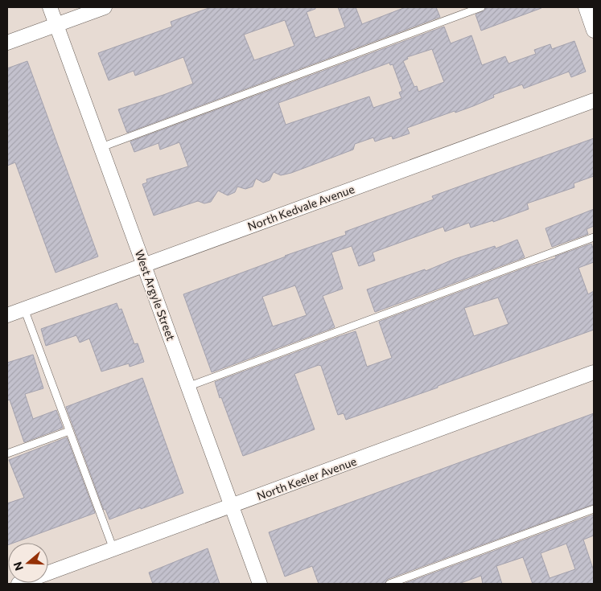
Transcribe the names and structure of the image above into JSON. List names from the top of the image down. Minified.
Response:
{"streets":{"street":["North Kedvale Avenue","West Argyle Street","North Keeler Avenue"]},"crossings":[["North Kedvale Avenue","West Argyle Street"],["West Argyle Street","North Keeler Avenue"]],"north":"left"}
